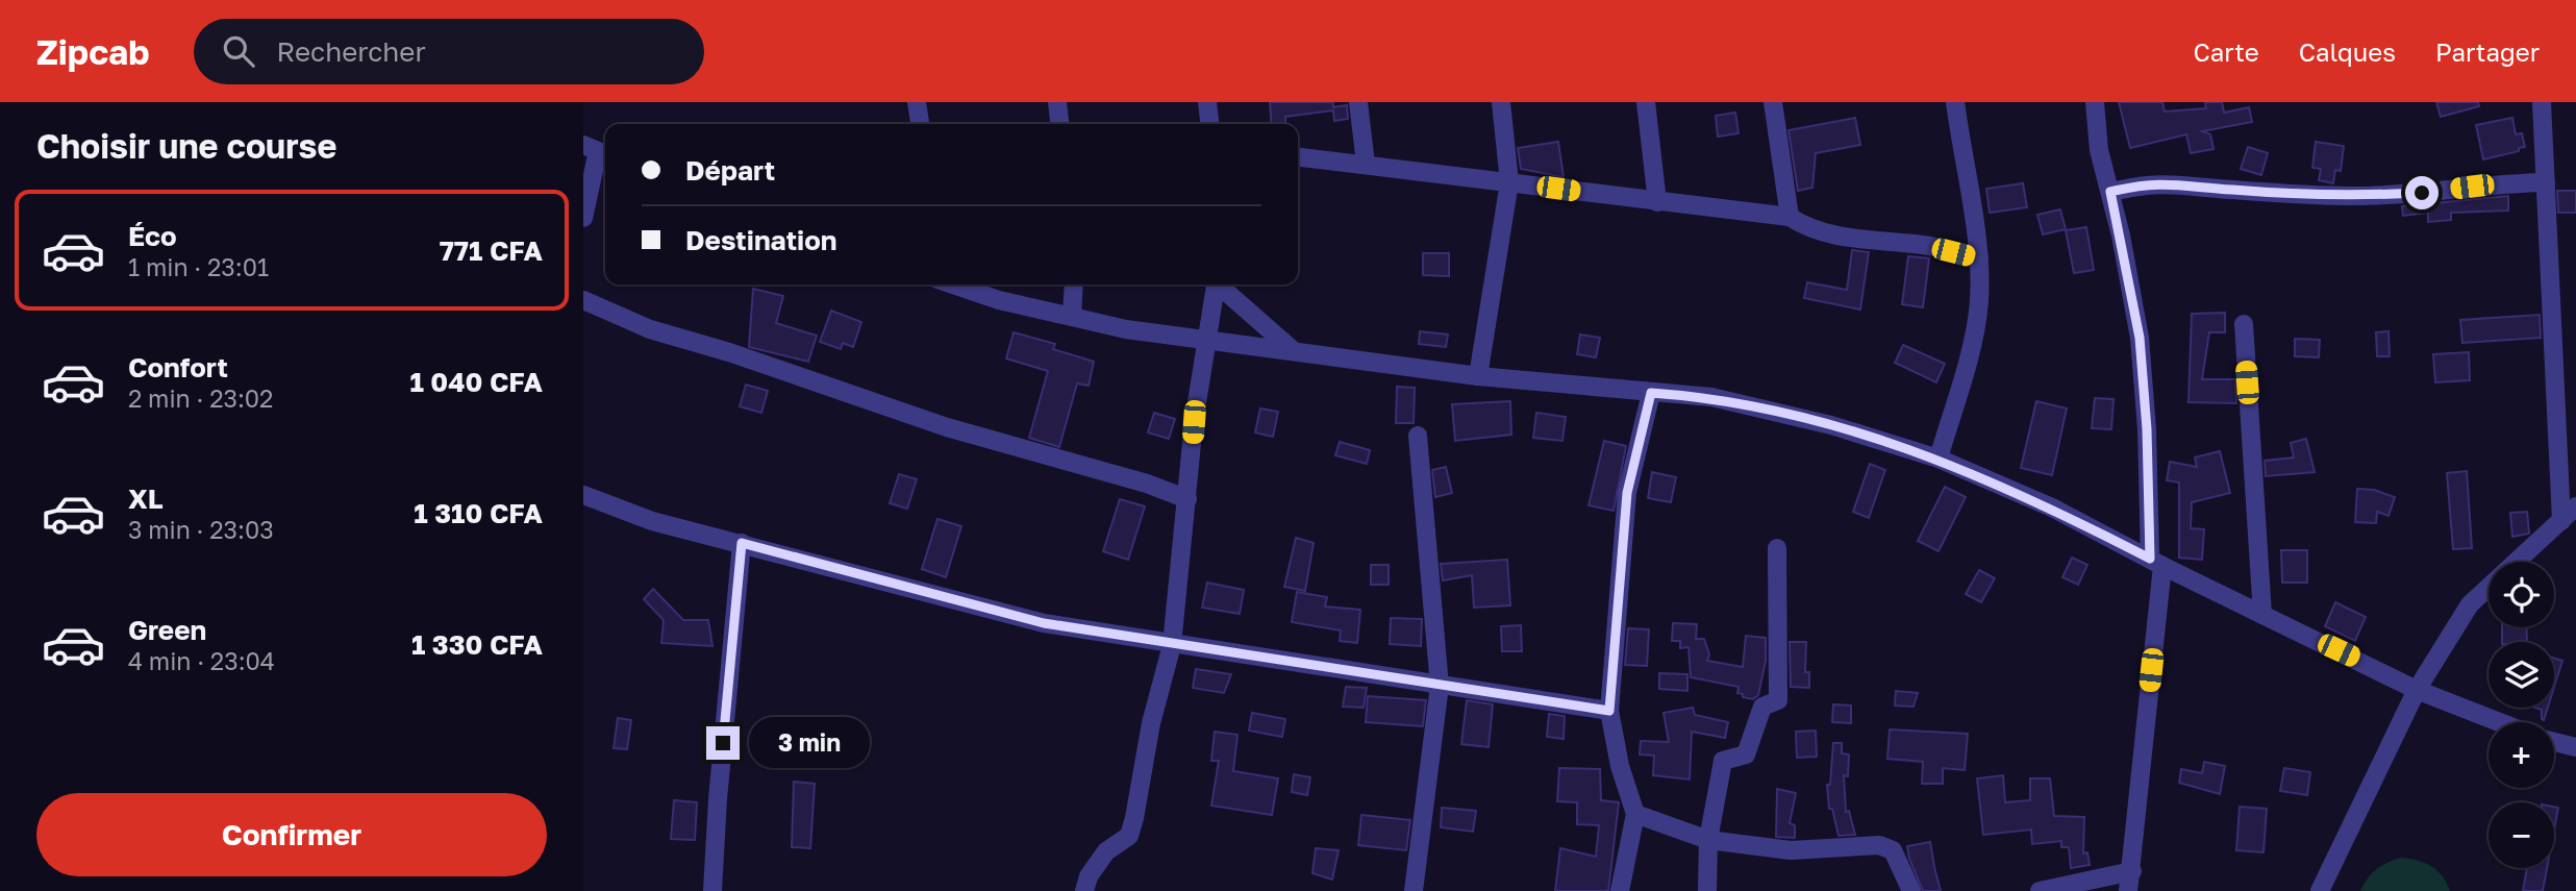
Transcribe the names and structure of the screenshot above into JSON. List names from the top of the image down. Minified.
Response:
{"page":{"header":"Zipcab","search":"Rechercher","nav":["Carte","Calques","Partager"],"heading":"Choisir une course","banner":["Départ","Destination"],"list":[{"name":"Éco","note":"1 min · 23:01","value":"771 CFA"},{"name":"Confort","note":"2 min · 23:02","value":"1 040 CFA"},{"name":"XL","note":"3 min · 23:03","value":"1 310 CFA"},{"name":"Green","note":"4 min · 23:04","value":"1 330 CFA"}],"map_buttons":["+","−"],"bubble":"3 min","buttons":"Confirmer"}}
